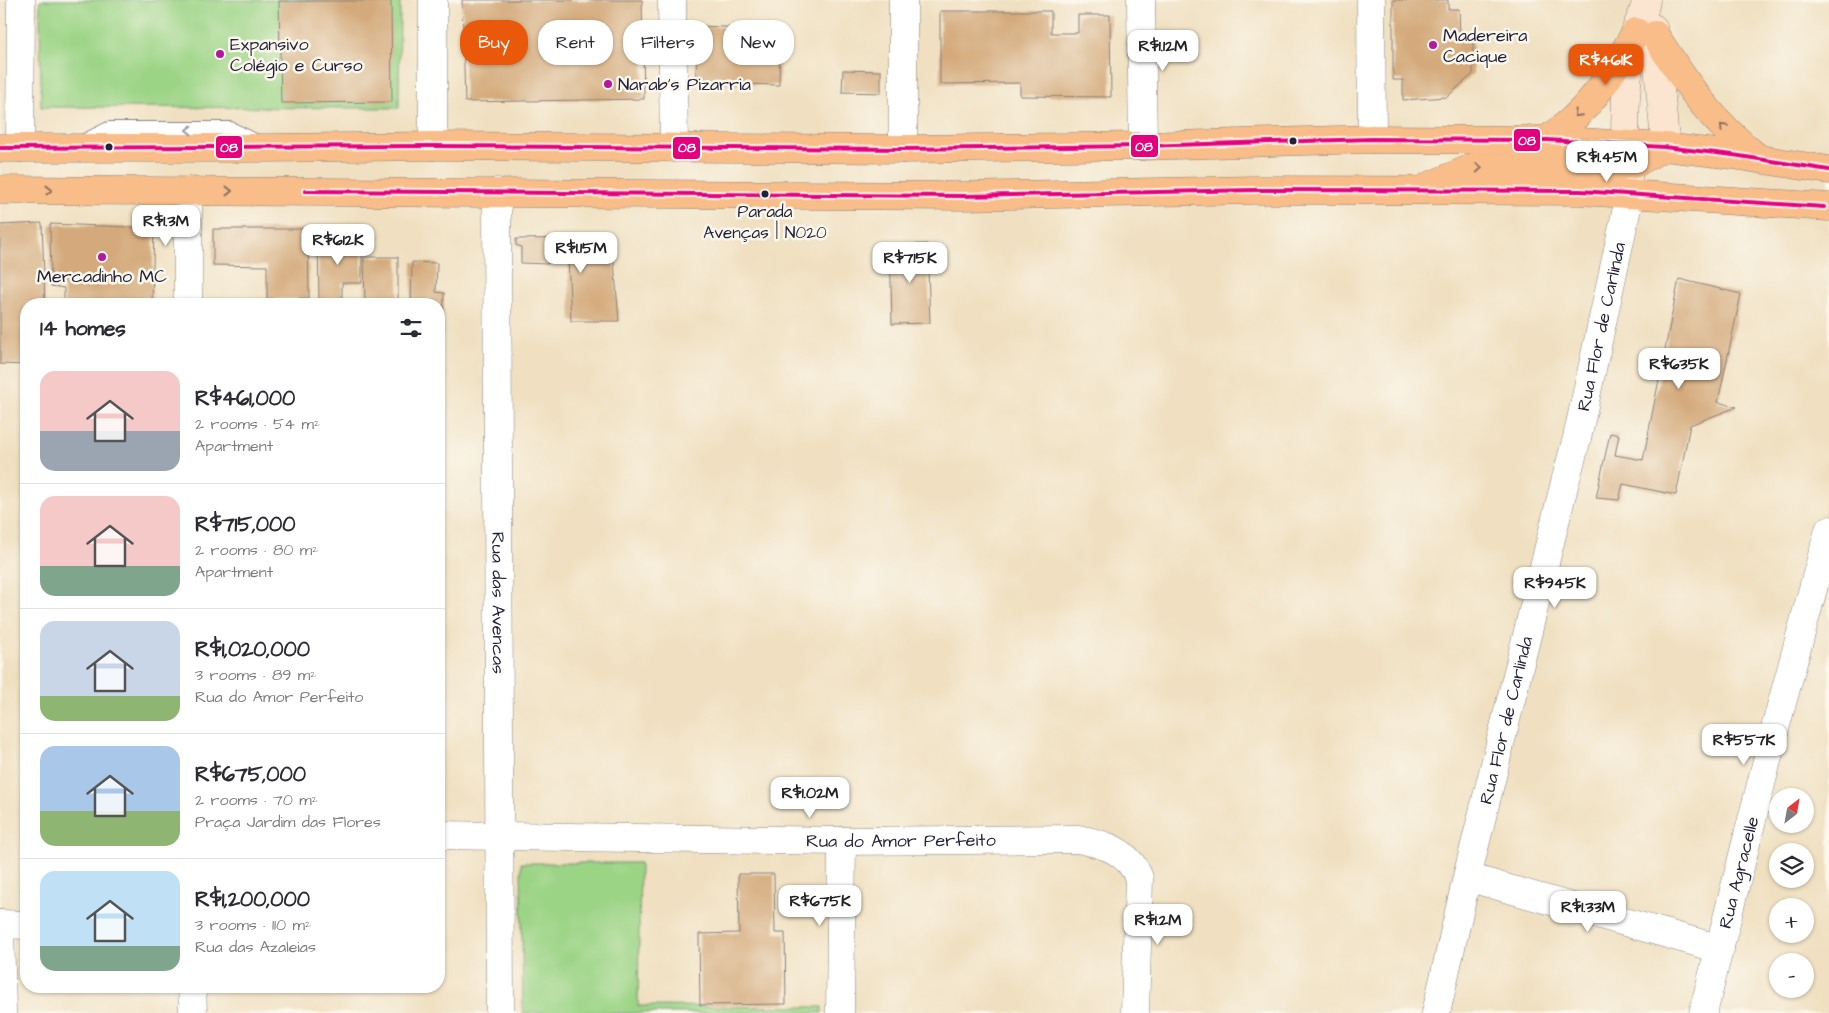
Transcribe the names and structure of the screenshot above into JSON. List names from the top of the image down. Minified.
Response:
{"streets":{"street":["Rua Flor de Carlinda","Rua das Avencas","Rua do Amor Perfeito","Rua Agracelle"]},"crossings":[["Rua das Avencas","Rua do Amor Perfeito"]],"places":["Madereira Cacique","Expansivo Colégio e Curso","Narab's Pizarria","Parada Avenças | N020","Mercadinho MC"],"lines":["transit line 08"],"north":"top right","page":{"chip":["Buy","Rent","Filters","New"],"price":["R$1.12M","R$461K","R$1.45M","R$1.3M","R$612K","R$1.15M","R$715K","R$635K","R$945K","R$557K","R$1.02M","R$675K","R$1.33M","R$1.2M"],"heading":"14 homes","list":[{"name":"R$461,000","note":"2 rooms · 54 m² · Apartment"},{"name":"R$715,000","note":"2 rooms · 80 m² · Apartment"},{"name":"R$1,020,000","note":"3 rooms · 89 m² · Rua do Amor Perfeito"},{"name":"R$675,000","note":"2 rooms · 70 m² · Praça Jardim das Flores"},{"name":"R$1,200,000","note":"3 rooms · 110 m² · Rua das Azaleias"}],"map_buttons":["+","−"]}}
